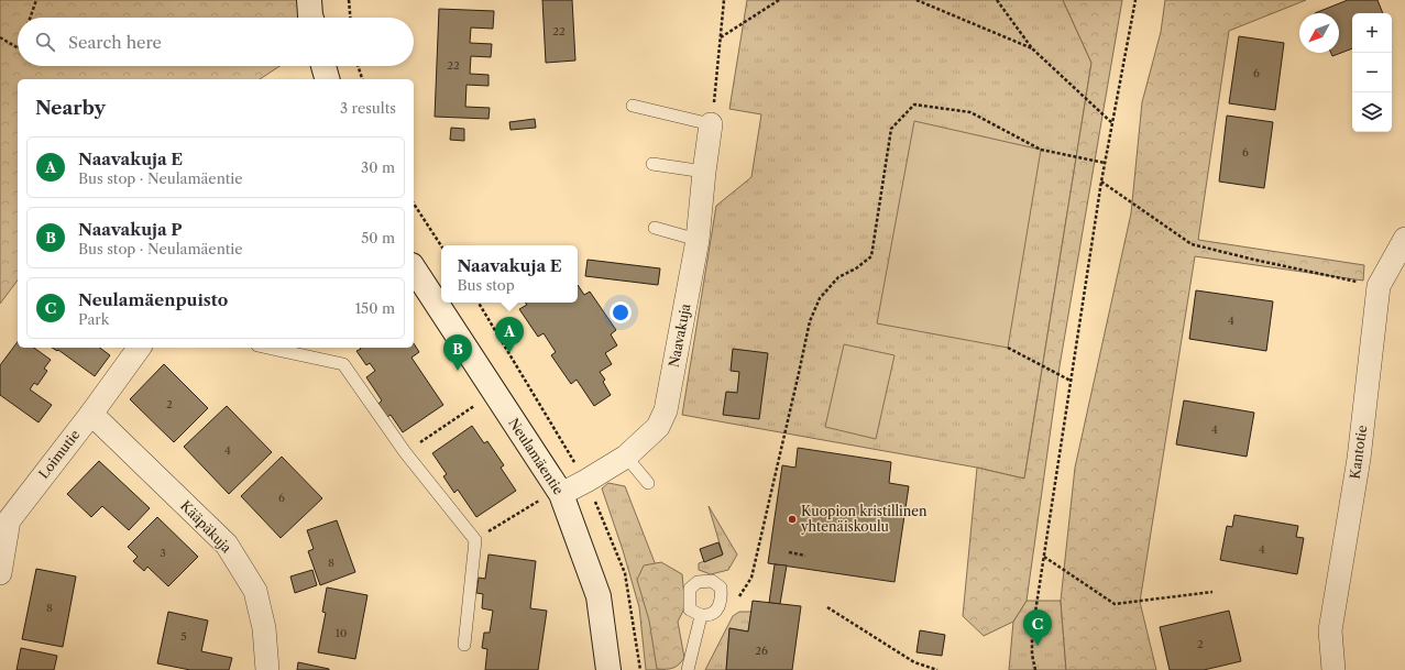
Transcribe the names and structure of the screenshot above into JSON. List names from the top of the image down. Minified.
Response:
{"streets":{"street":["Naavakuja","Kantotie","Loimutie","Neulamäentie","Kääpäkuja"]},"crossings":[["Naavakuja","Neulamäentie"],["Loimutie","Kääpäkuja"]],"places":["Kuopion kristillinen yhtenäiskoulu"],"house_numbers":["22","22","6","6","4","2","4","4","6","4","3","8","8","10","5","2","26"],"north":"bottom left","page":{"map_buttons":["+","−"],"search":"Search here","heading":["Nearby","3 results"],"list":[{"mark":"A","name":"Naavakuja E","note":"Bus stop · Neulamäentie","value":"30 m"},{"mark":"B","name":"Naavakuja P","note":"Bus stop · Neulamäentie","value":"50 m"},{"mark":"C","name":"Neulamäenpuisto","note":"Park","value":"150 m"}],"popup":["Naavakuja E","Bus stop"],"pins":["A","B","C"]}}
